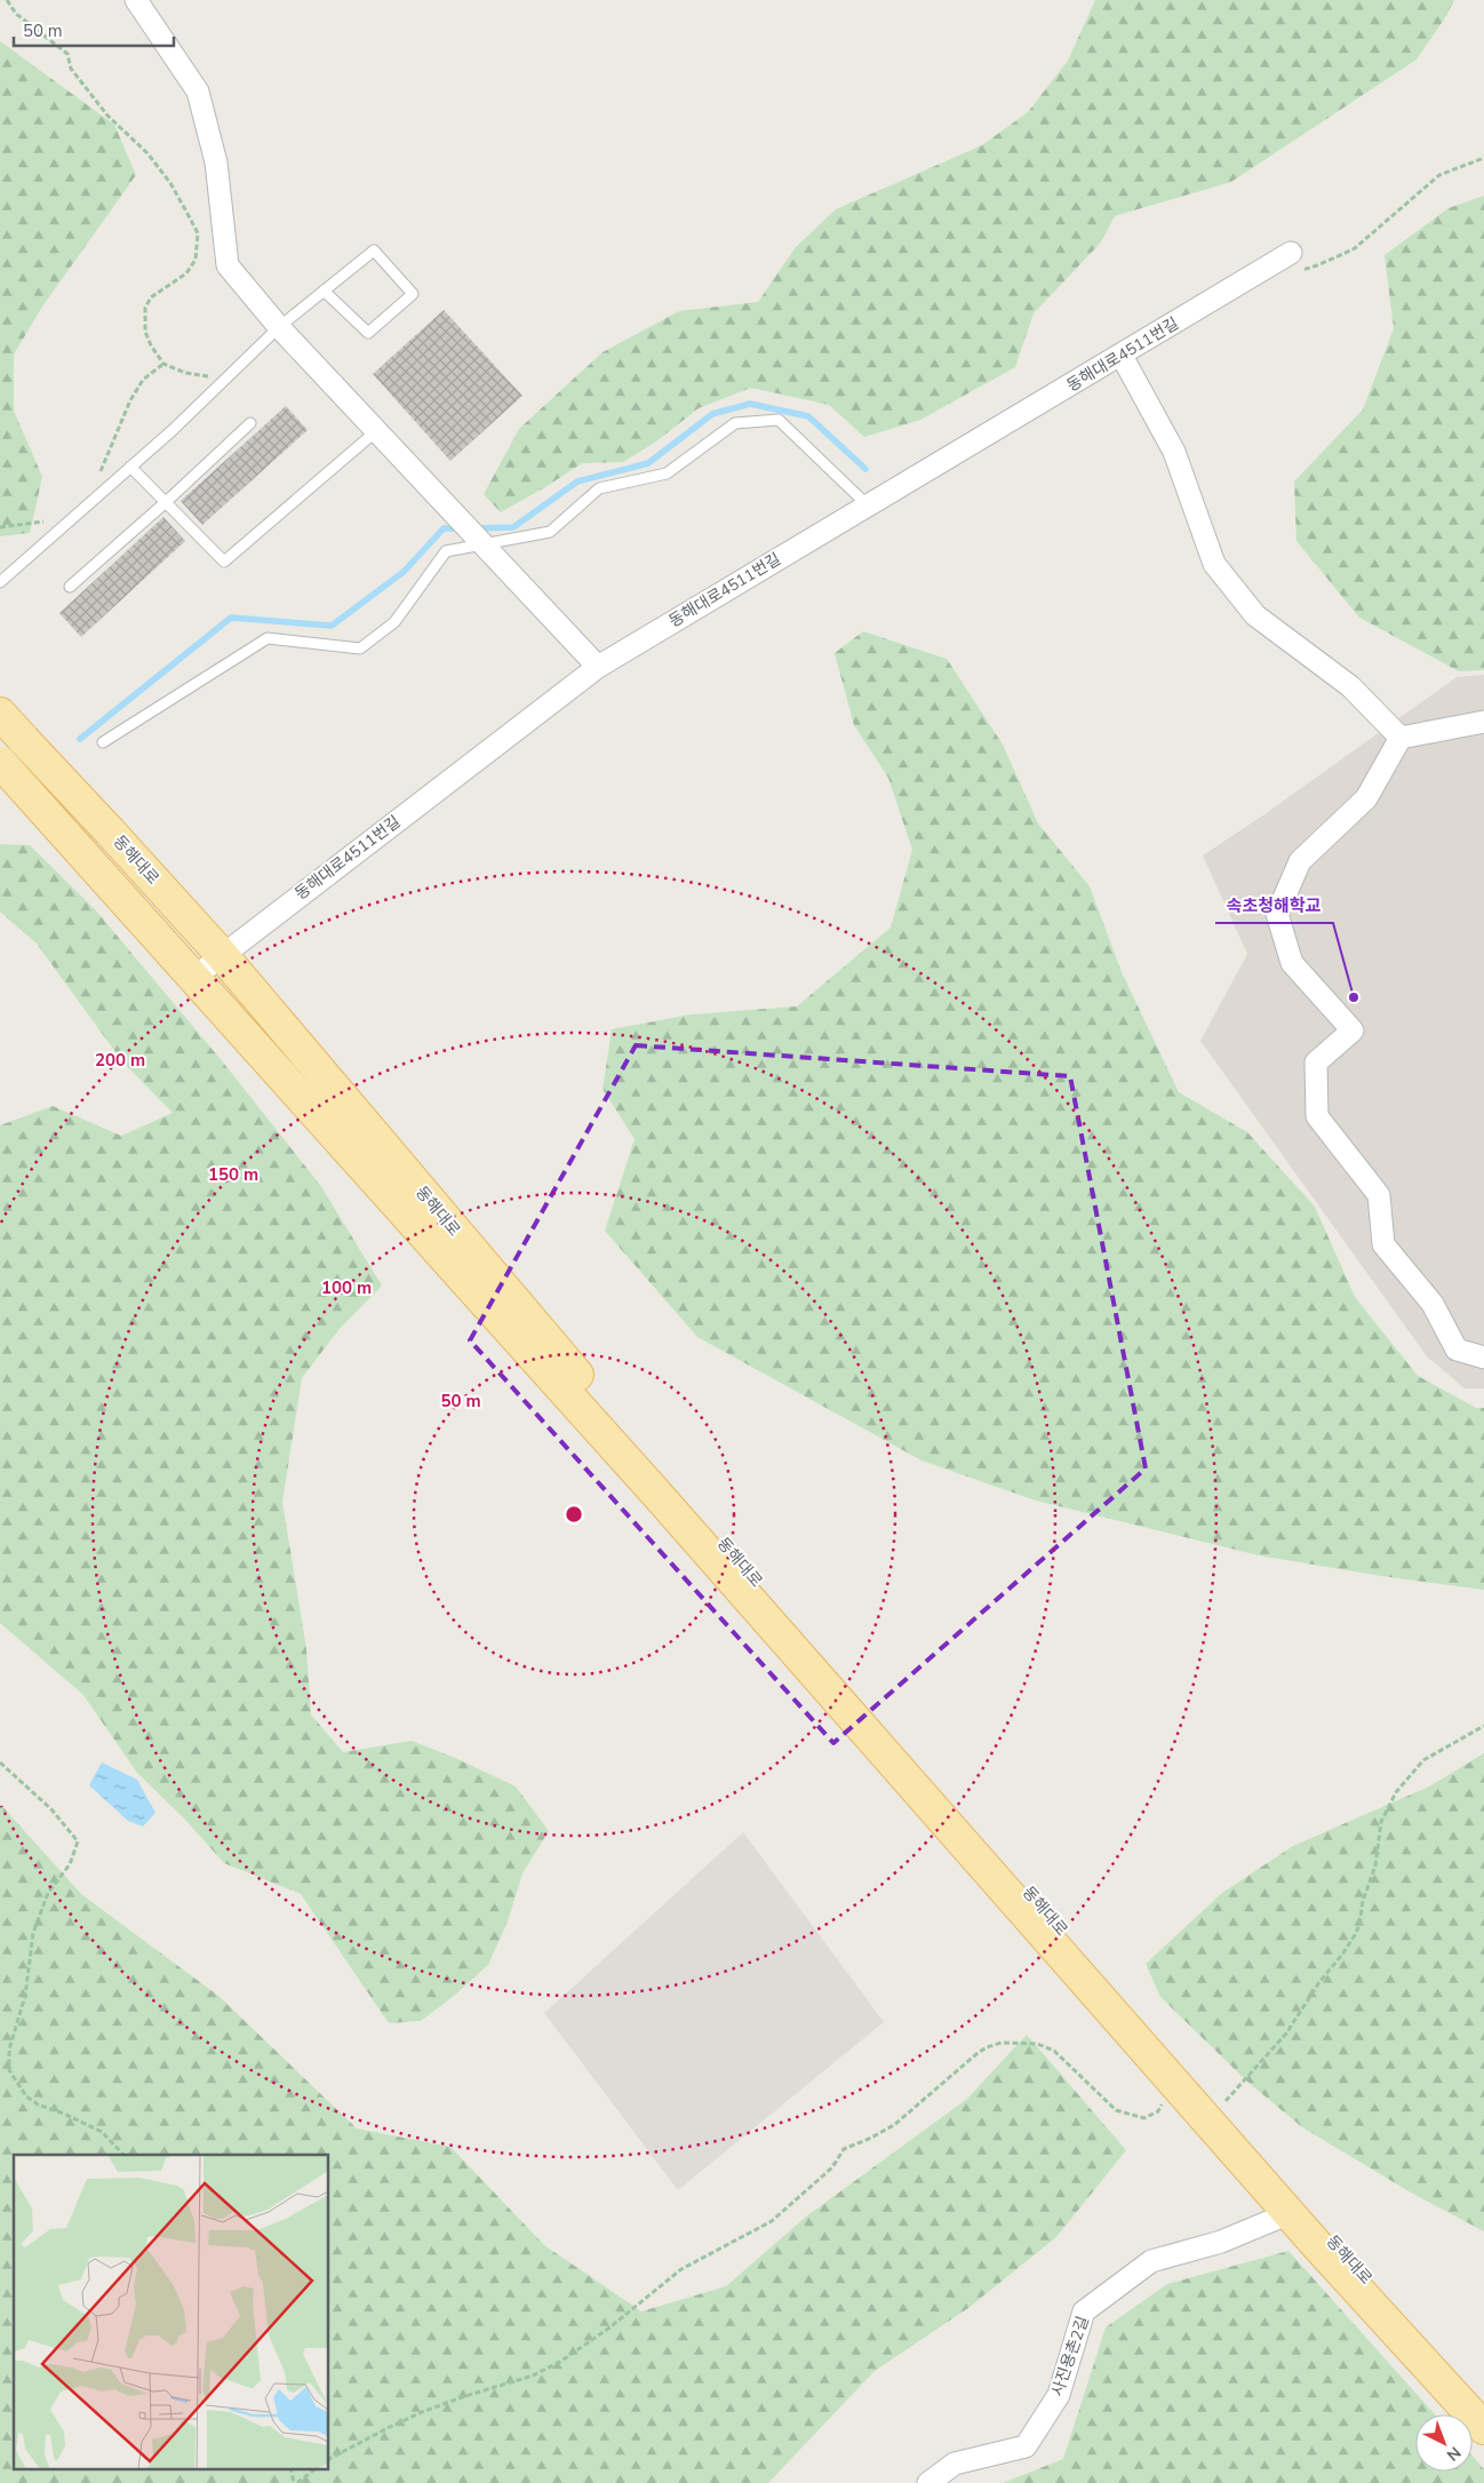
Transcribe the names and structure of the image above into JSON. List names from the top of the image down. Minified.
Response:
{"streets":{"main road":["동해대로"],"street":["동해대로4511번길","사진용촌2길"]},"crossings":[["동해대로4511번길","동해대로"],["동해대로","사진용촌2길"]],"places":["속초청해학교"],"scale_bar":"50 m","north":"bottom right","rings":["200 m","150 m","100 m","50 m"]}
